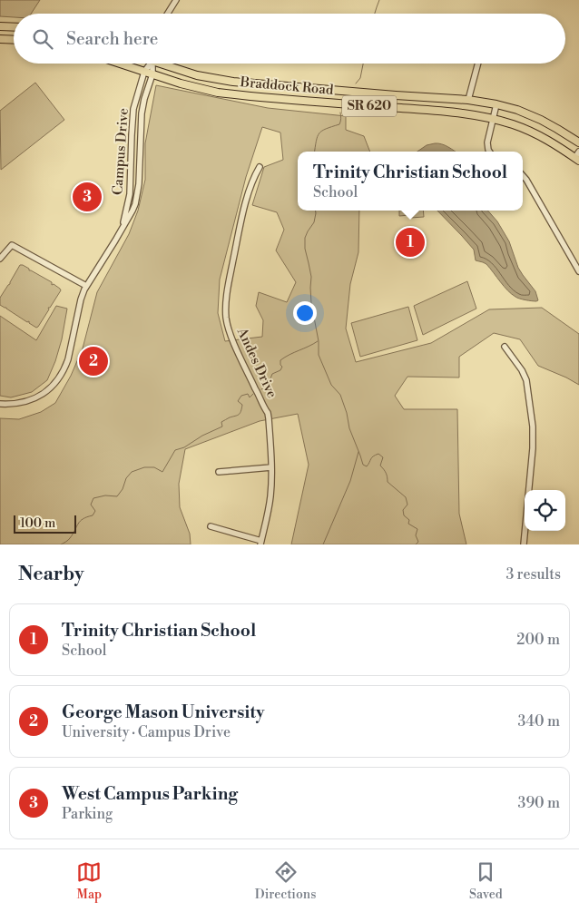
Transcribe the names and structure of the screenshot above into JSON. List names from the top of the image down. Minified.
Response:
{"streets":{"main road":["Braddock Road","SR 620"],"street":["Campus Drive","Andes Drive"]},"crossings":[["Braddock Road","Campus Drive"]],"scale_bar":"100 m","page":{"search":"Search here","popup":["Trinity Christian School","School"],"pins":["3","1","2"],"scale":"100 m","heading":["Nearby","3 results"],"list":[{"mark":"1","name":"Trinity Christian School","note":"School","value":"200 m"},{"mark":"2","name":"George Mason University","note":"University · Campus Drive","value":"340 m"},{"mark":"3","name":"West Campus Parking","note":"Parking","value":"390 m"}],"nav":["Map","Directions","Saved"]}}
